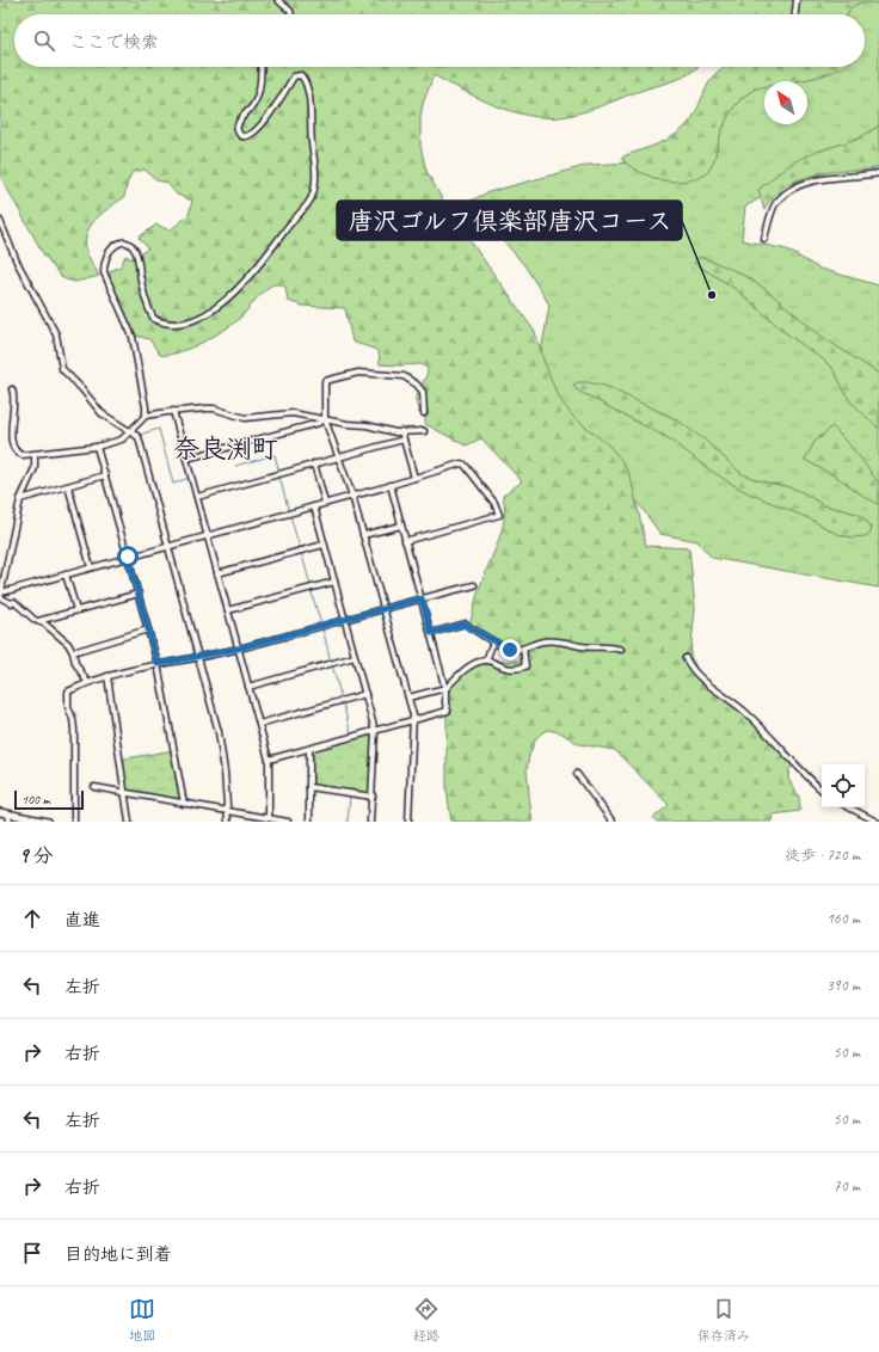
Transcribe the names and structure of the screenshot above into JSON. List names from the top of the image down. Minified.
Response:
{"districts":["奈良渕町"],"places":["唐沢ゴルフ倶楽部唐沢コース"],"scale_bar":"100 m","north":"top left","page":{"search":"ここで検索","scale":"100 m","heading":["9 分","徒歩 · 720 m"],"list":[["直進","160 m"],["左折","390 m"],["右折","50 m"],["左折","50 m"],["右折","70 m"],"目的地に到着"],"nav":["地図","経路","保存済み"]}}
